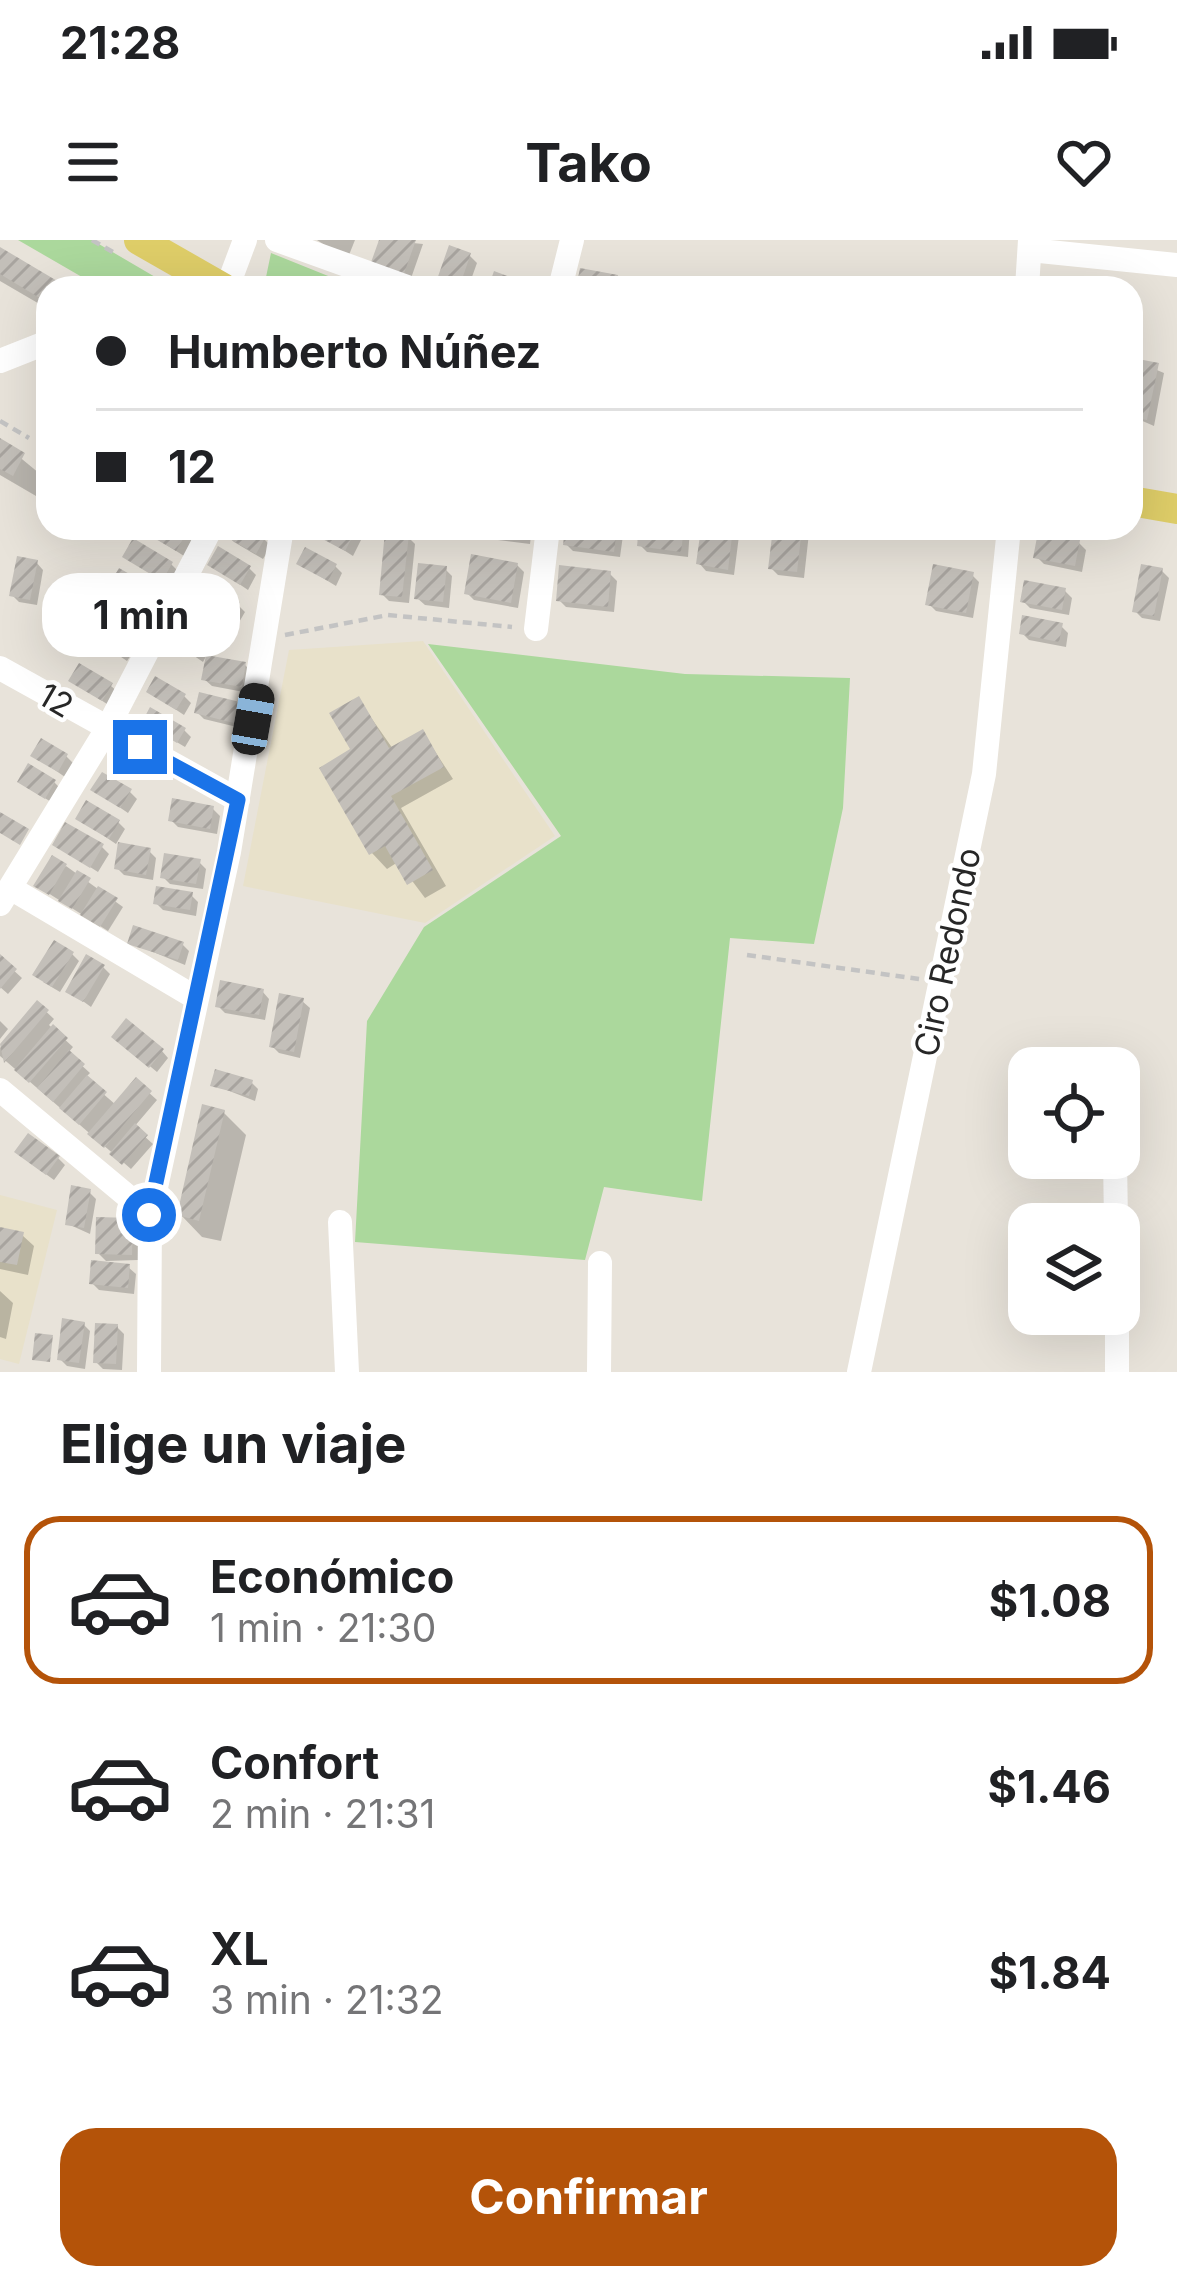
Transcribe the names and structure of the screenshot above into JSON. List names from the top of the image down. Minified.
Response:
{"streets":{"street":["12","Ciro Redondo"]},"page":{"status":"21:28","header":"Tako","banner":["Humberto Núñez","12"],"bubble":"1 min","heading":"Elige un viaje","list":[{"name":"Económico","note":"1 min · 21:30","value":"$1.08"},{"name":"Confort","note":"2 min · 21:31","value":"$1.46"},{"name":"XL","note":"3 min · 21:32","value":"$1.84"}],"buttons":"Confirmar"}}
